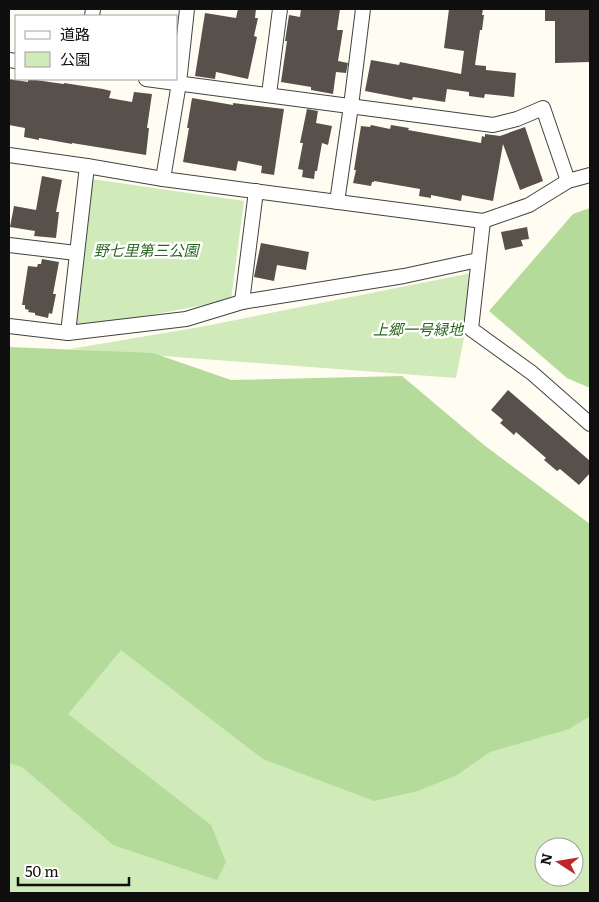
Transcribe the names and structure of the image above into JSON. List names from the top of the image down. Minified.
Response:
{"parks":["野七里第三公園","上郷一号緑地"],"legend":["道路","公園"],"scale_bar":"50 m","north":"left"}
